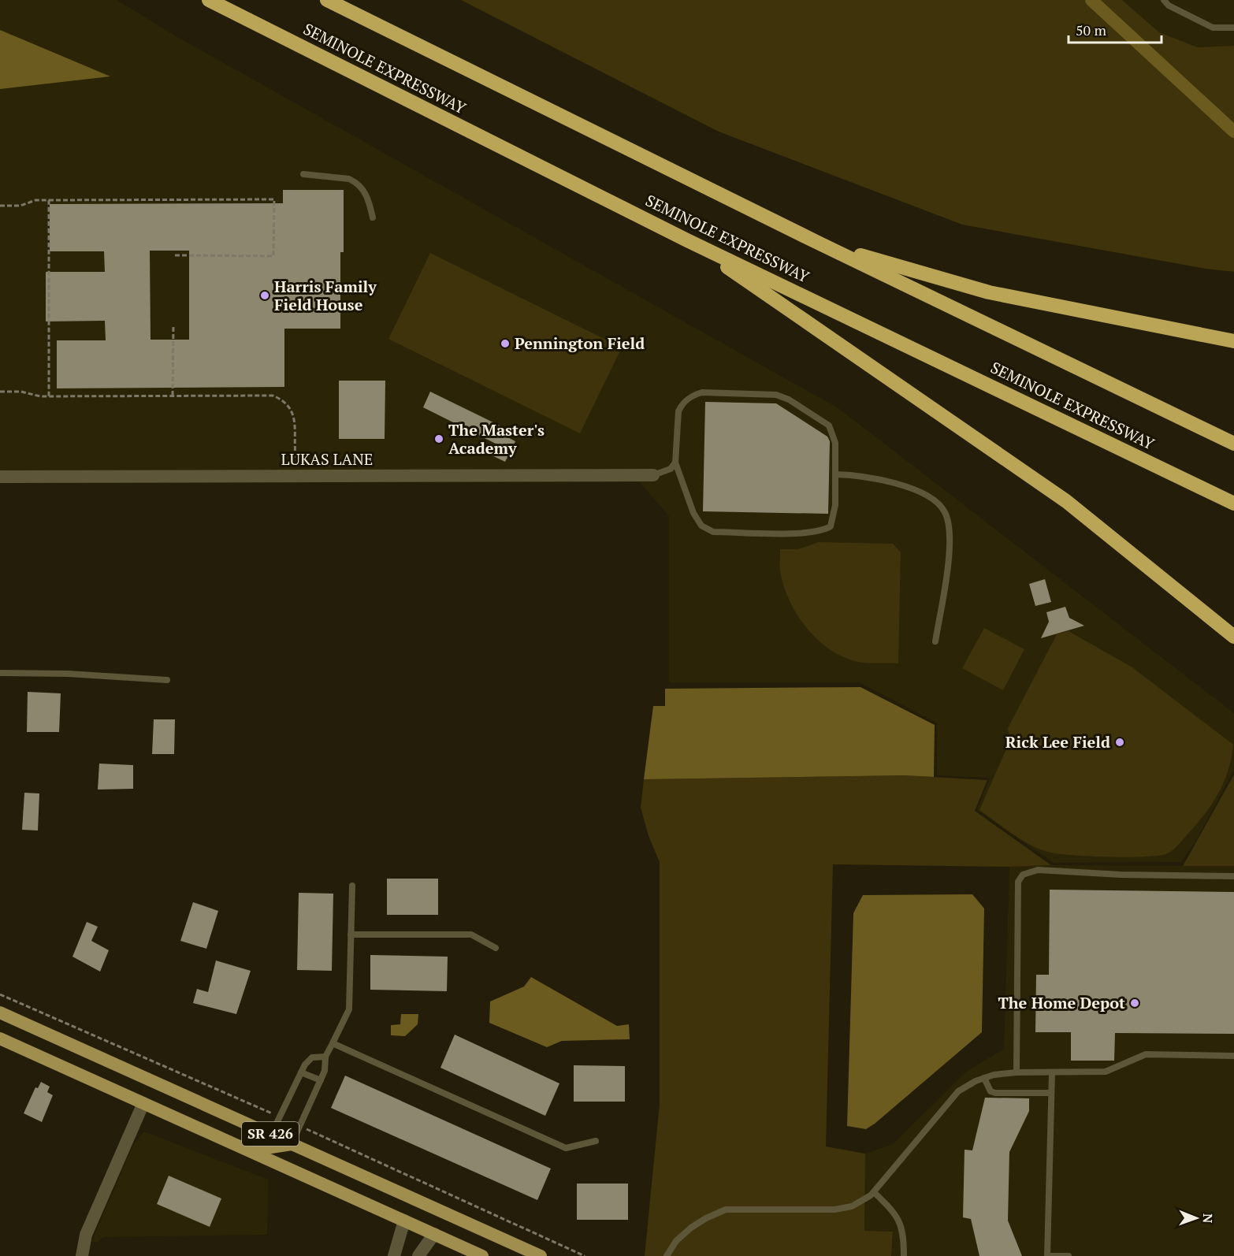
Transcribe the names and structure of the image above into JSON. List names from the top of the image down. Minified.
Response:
{"streets":{"highway":["SEMINOLE EXPRESSWAY"],"main road":["SR 426"],"street":["LUKAS LANE"]},"places":["Harris Family Field House","Pennington Field","The Master's Academy","Rick Lee Field","The Home Depot"],"scale_bar":"50 m","north":"right"}
